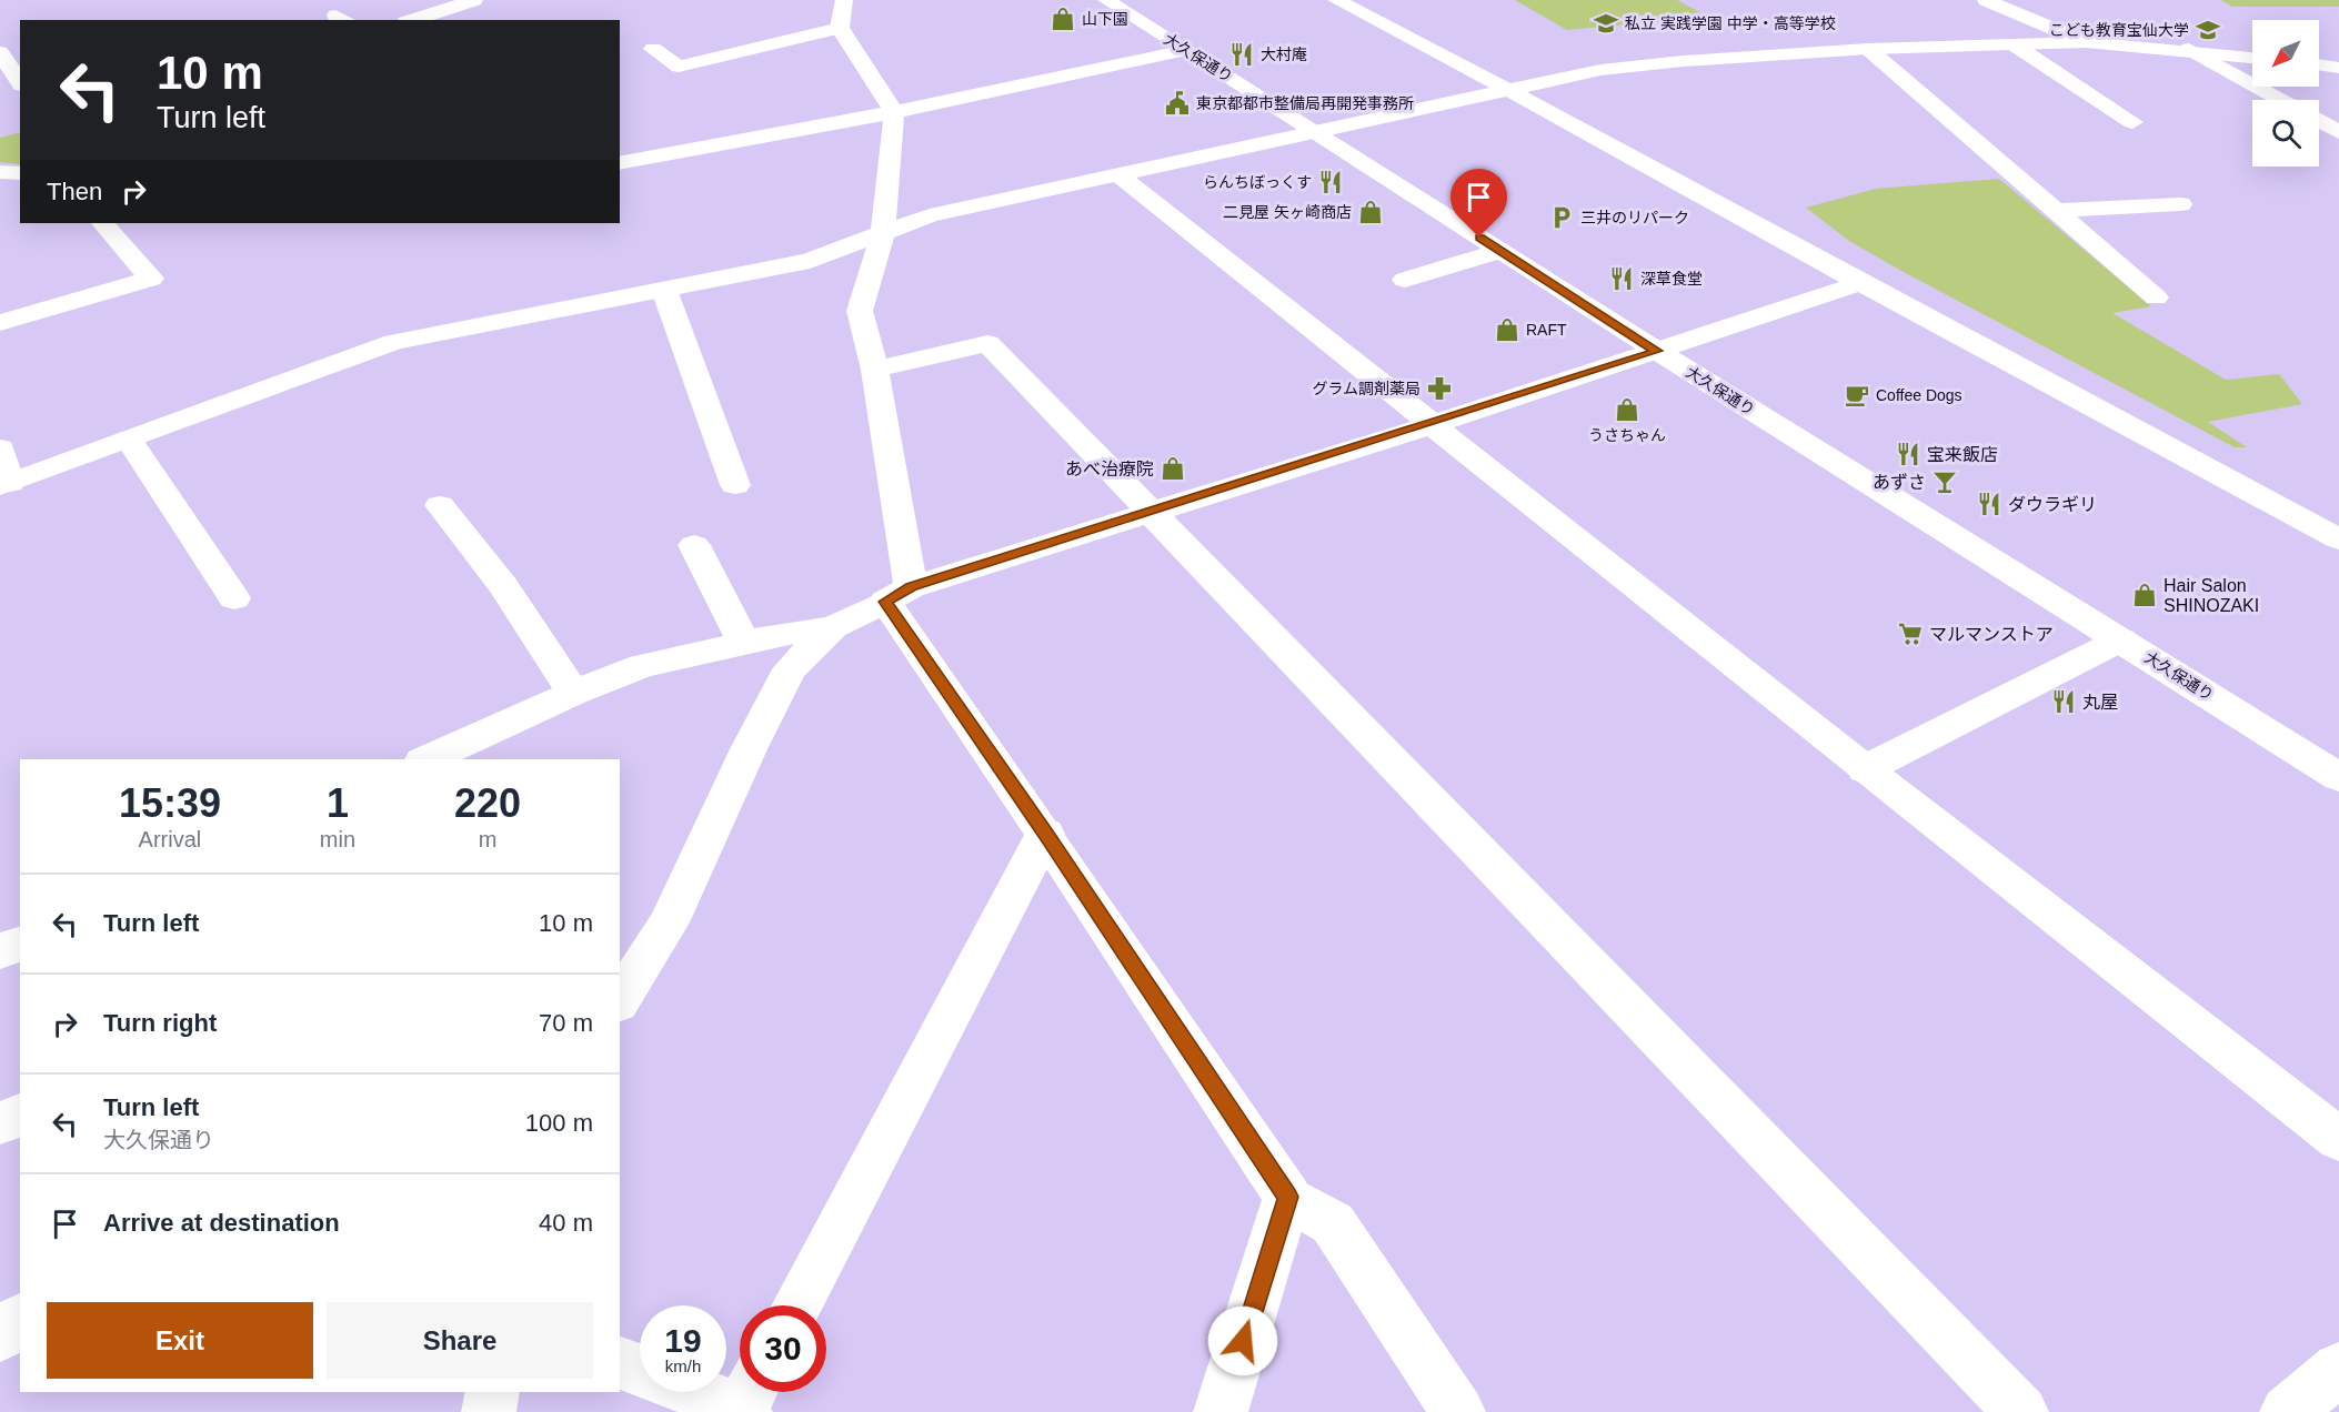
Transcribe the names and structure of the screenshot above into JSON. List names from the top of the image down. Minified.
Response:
{"streets":{"street":["大久保通り"]},"places":{"shop":["山下園","二見屋 矢ヶ崎商店","RAFT","うさちゃん","あべ治療院","Hair Salon SHINOZAKI"],"school or university":["私立 実践学園 中学・高等学校","こども教育宝仙大学"],"restaurant":["大村庵","らんちぼっくす","深草食堂","宝来飯店","ダウラギリ","丸屋"],"public building":["東京都都市整備局再開発事務所"],"parking":["三井のリパーク"],"pharmacy":["グラム調剤薬局"],"cafe":["Coffee Dogs"],"bar":["あずさ"],"supermarket":["マルマンストア"]},"north":"bottom left","page":{"turn":["10 m","Turn left"],"then":"Then","eta":["15:39","Arrival","1","min","220","m"],"list":[{"name":"Turn left","value":"10 m"},{"name":"Turn right","value":"70 m"},{"name":"Turn left","note":"大久保通り","value":"100 m"},{"name":"Arrive at destination","value":"40 m"}],"buttons":["Exit","Share"],"speed":"19 km/h","limit":"30"}}
